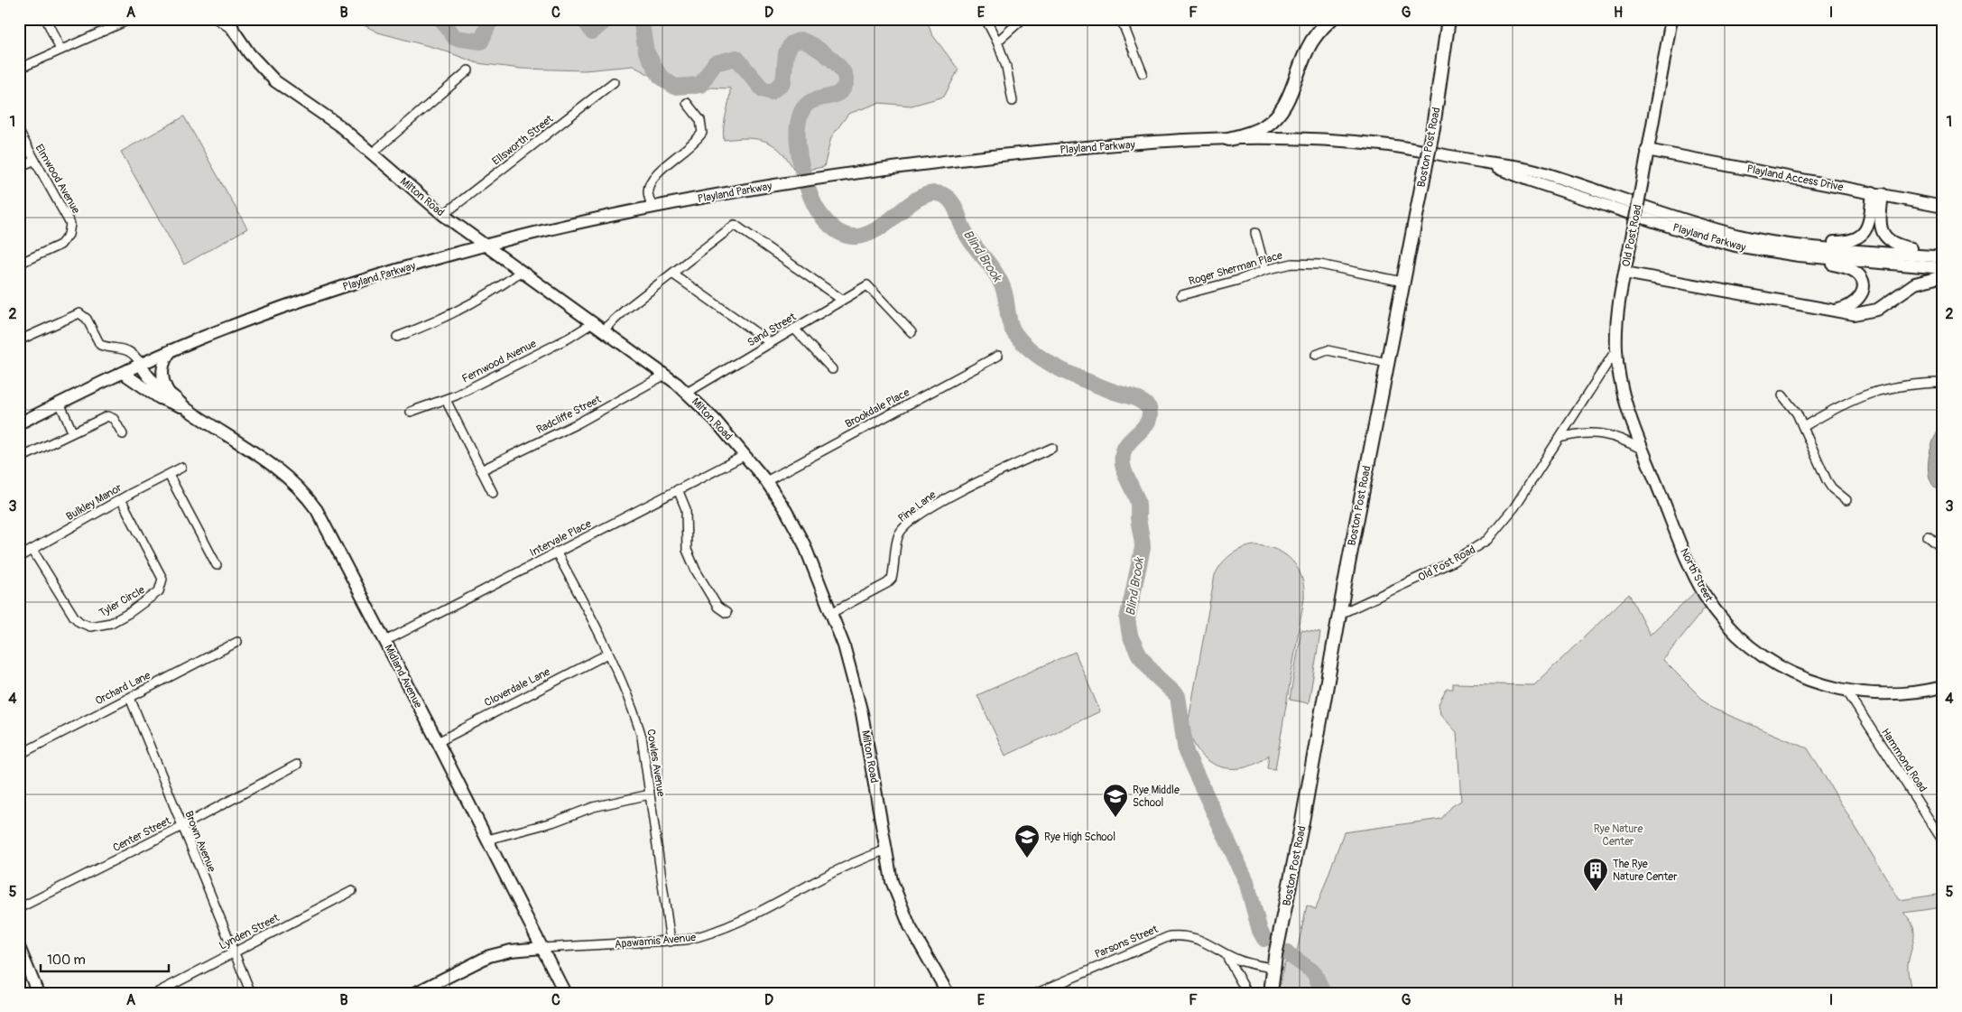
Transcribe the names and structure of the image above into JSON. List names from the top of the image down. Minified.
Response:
{"streets":{"main road":["Boston Post Road"],"street":["Ellsworth Street","Playland Parkway","Playland Access Drive","Elmwood Avenue","Milton Road","Old Post Road","Roger Sherman Place","Sand Street","Fernwood Avenue","Brookdale Place","Radcliffe Street","Bulkley Manor","Pine Lane","Intervale Place","North Street","Tyler Circle","Midland Avenue","Cloverdale Lane","Orchard Lane","Hammond Road","Cowles Avenue","Center Street","Brown Avenue","Lynden Street","Apawamis Avenue","Parsons Street"]},"crossings":[["Ellsworth Street","Milton Road"],["Playland Parkway","Milton Road"],["Playland Parkway","Midland Avenue"],["Boston Post Road","Old Post Road"],["Boston Post Road","Roger Sherman Place"],["Boston Post Road","Parsons Street"],["Playland Access Drive","Old Post Road"],["Milton Road","Sand Street"],["Milton Road","Fernwood Avenue"],["Milton Road","Brookdale Place"],["Milton Road","Radcliffe Street"],["Milton Road","Pine Lane"],["Milton Road","Intervale Place"],["Milton Road","Apawamis Avenue"],["Old Post Road","North Street"],["Bulkley Manor","Tyler Circle"],["Intervale Place","Midland Avenue"],["Intervale Place","Cowles Avenue"],["North Street","Hammond Road"],["Midland Avenue","Cloverdale Lane"],["Midland Avenue","Apawamis Avenue"],["Cloverdale Lane","Cowles Avenue"],["Orchard Lane","Brown Avenue"],["Cowles Avenue","Apawamis Avenue"],["Center Street","Brown Avenue"],["Brown Avenue","Lynden Street"]],"water":["Blind Brook"],"parks":["Rye Nature Center"],"places":{"school or university":["Rye Middle School","Rye High School"],"building":["The Rye Nature Center"]},"scale_bar":"100 m","grid":{"columns":["A","B","C","D","E","F","G","H","I"],"rows":["1","2","3","4","5"]}}
